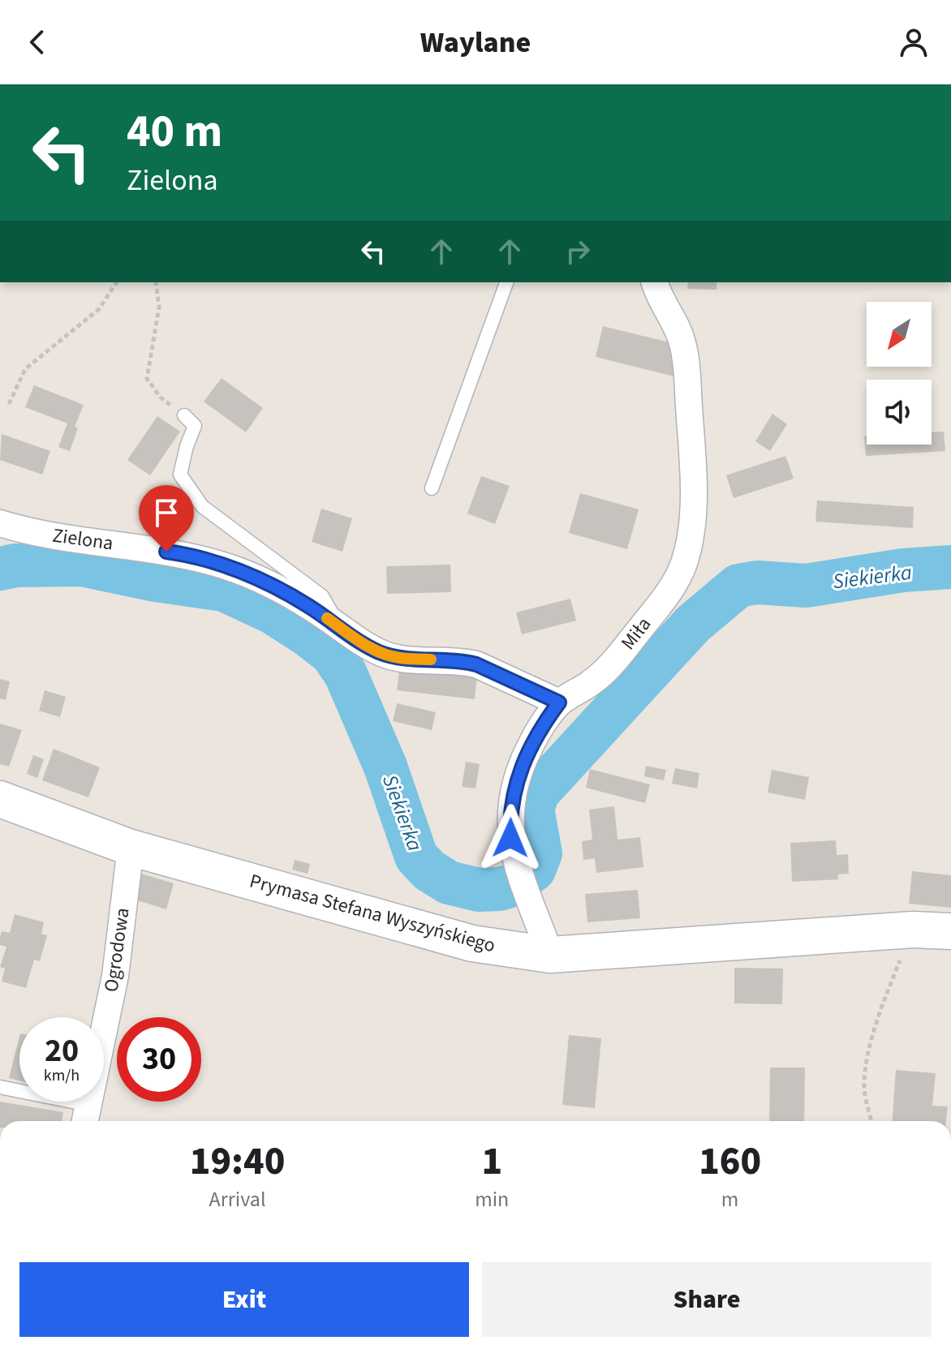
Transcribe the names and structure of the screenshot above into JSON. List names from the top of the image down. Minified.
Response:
{"streets":{"main road":["Prymasa Stefana Wyszyńskiego"],"street":["Zielona","Miła","Ogrodowa"]},"crossings":[["Zielona","Miła"],["Miła","Prymasa Stefana Wyszyńskiego"],["Prymasa Stefana Wyszyńskiego","Ogrodowa"]],"water":["Siekierka"],"north":"bottom left","page":{"header":"Waylane","turn":["40 m","Zielona"],"speed":"20 km/h","limit":"30","eta":["19:40","Arrival","1","min","160","m"],"buttons":["Exit","Share"]}}
